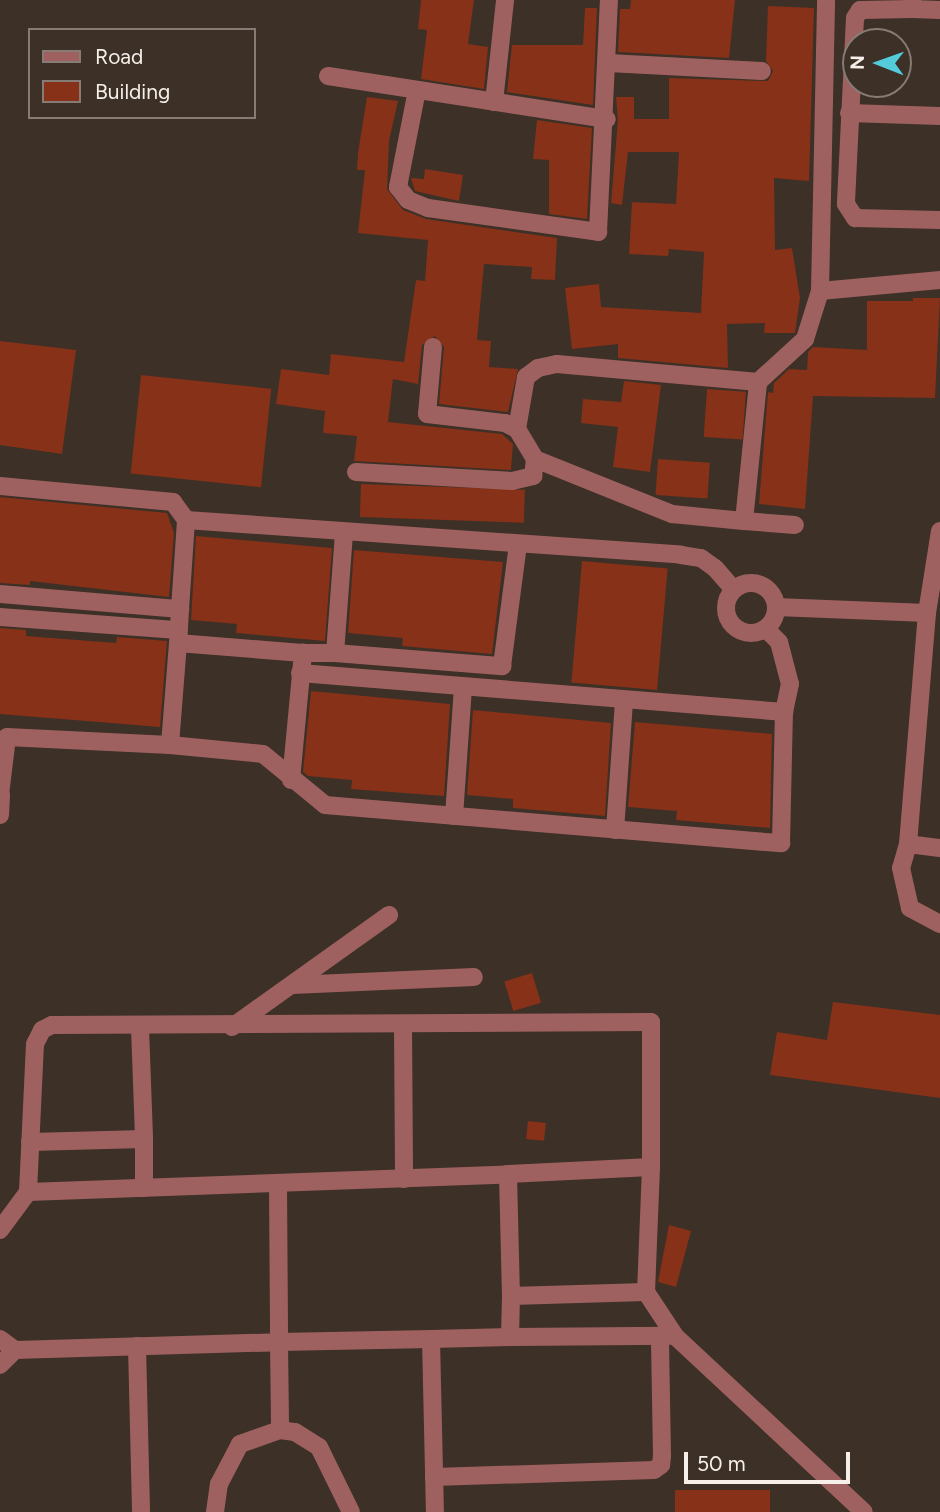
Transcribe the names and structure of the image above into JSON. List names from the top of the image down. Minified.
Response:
{"legend":["Road","Building"],"scale_bar":"50 m","north":"left"}
